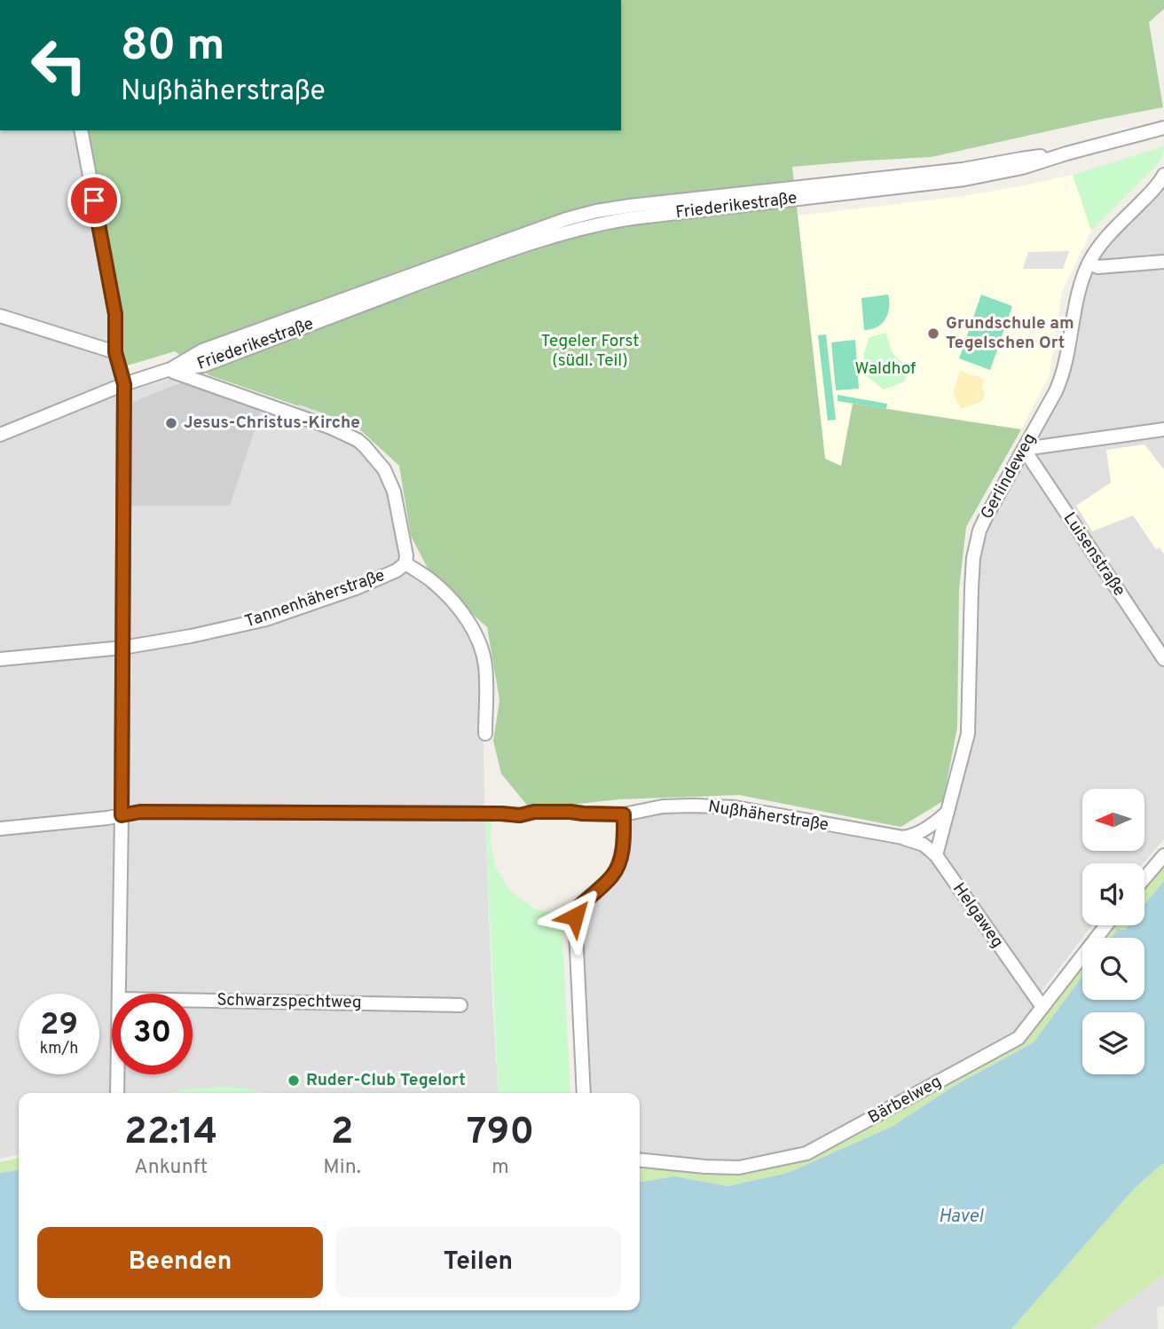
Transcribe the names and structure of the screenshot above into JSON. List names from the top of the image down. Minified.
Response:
{"streets":{"street":["Friederikestraße","Gerlindeweg","Luisenstraße","Tannenhäherstraße","Nußhäherstraße","Helgaweg","Schwarzspechtweg","Bärbelweg"]},"crossings":[["Gerlindeweg","Luisenstraße"],["Gerlindeweg","Helgaweg"],["Nußhäherstraße","Helgaweg"],["Helgaweg","Bärbelweg"]],"water":["Havel"],"parks":["Tegeler Forst (südl. Teil)","Waldhof"],"places":["Grundschule am Tegelschen Ort","Jesus-Christus-Kirche","Ruder-Club Tegelort"],"north":"left","page":{"turn":["80 m","Nußhäherstraße"],"speed":"29 km/h","limit":"30","eta":["22:14","Ankunft","2","Min.","790","m"],"buttons":["Beenden","Teilen"]}}
